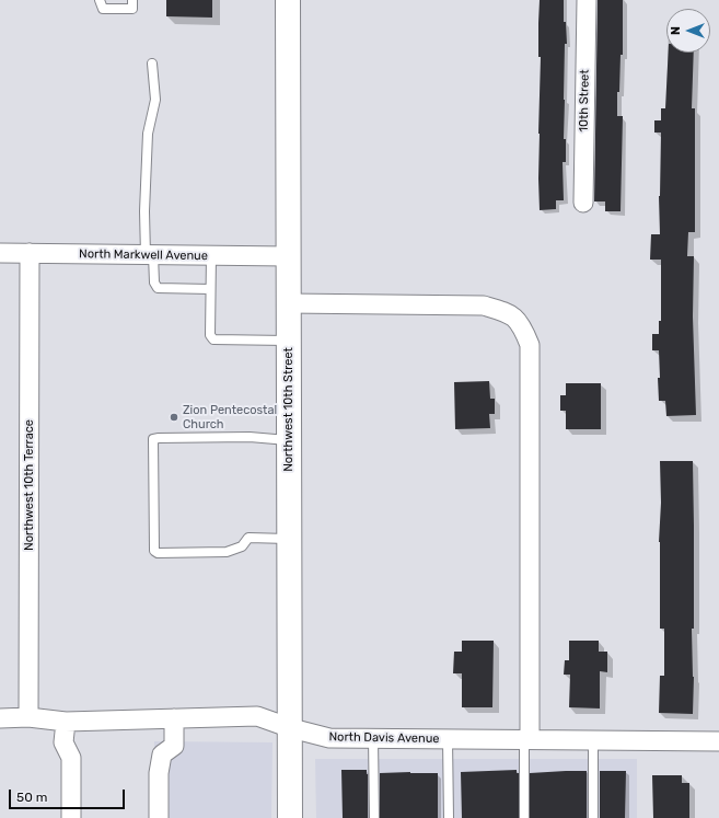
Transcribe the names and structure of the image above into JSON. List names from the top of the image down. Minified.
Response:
{"streets":{"main road":["Northwest 10th Street"],"street":["10th Street","North Markwell Avenue","Northwest 10th Terrace","North Davis Avenue"]},"crossings":[["North Markwell Avenue","Northwest 10th Street"],["North Markwell Avenue","Northwest 10th Terrace"],["Northwest 10th Street","North Davis Avenue"],["Northwest 10th Terrace","North Davis Avenue"]],"places":["Zion Pentecostal Church"],"scale_bar":"50 m","north":"left"}
